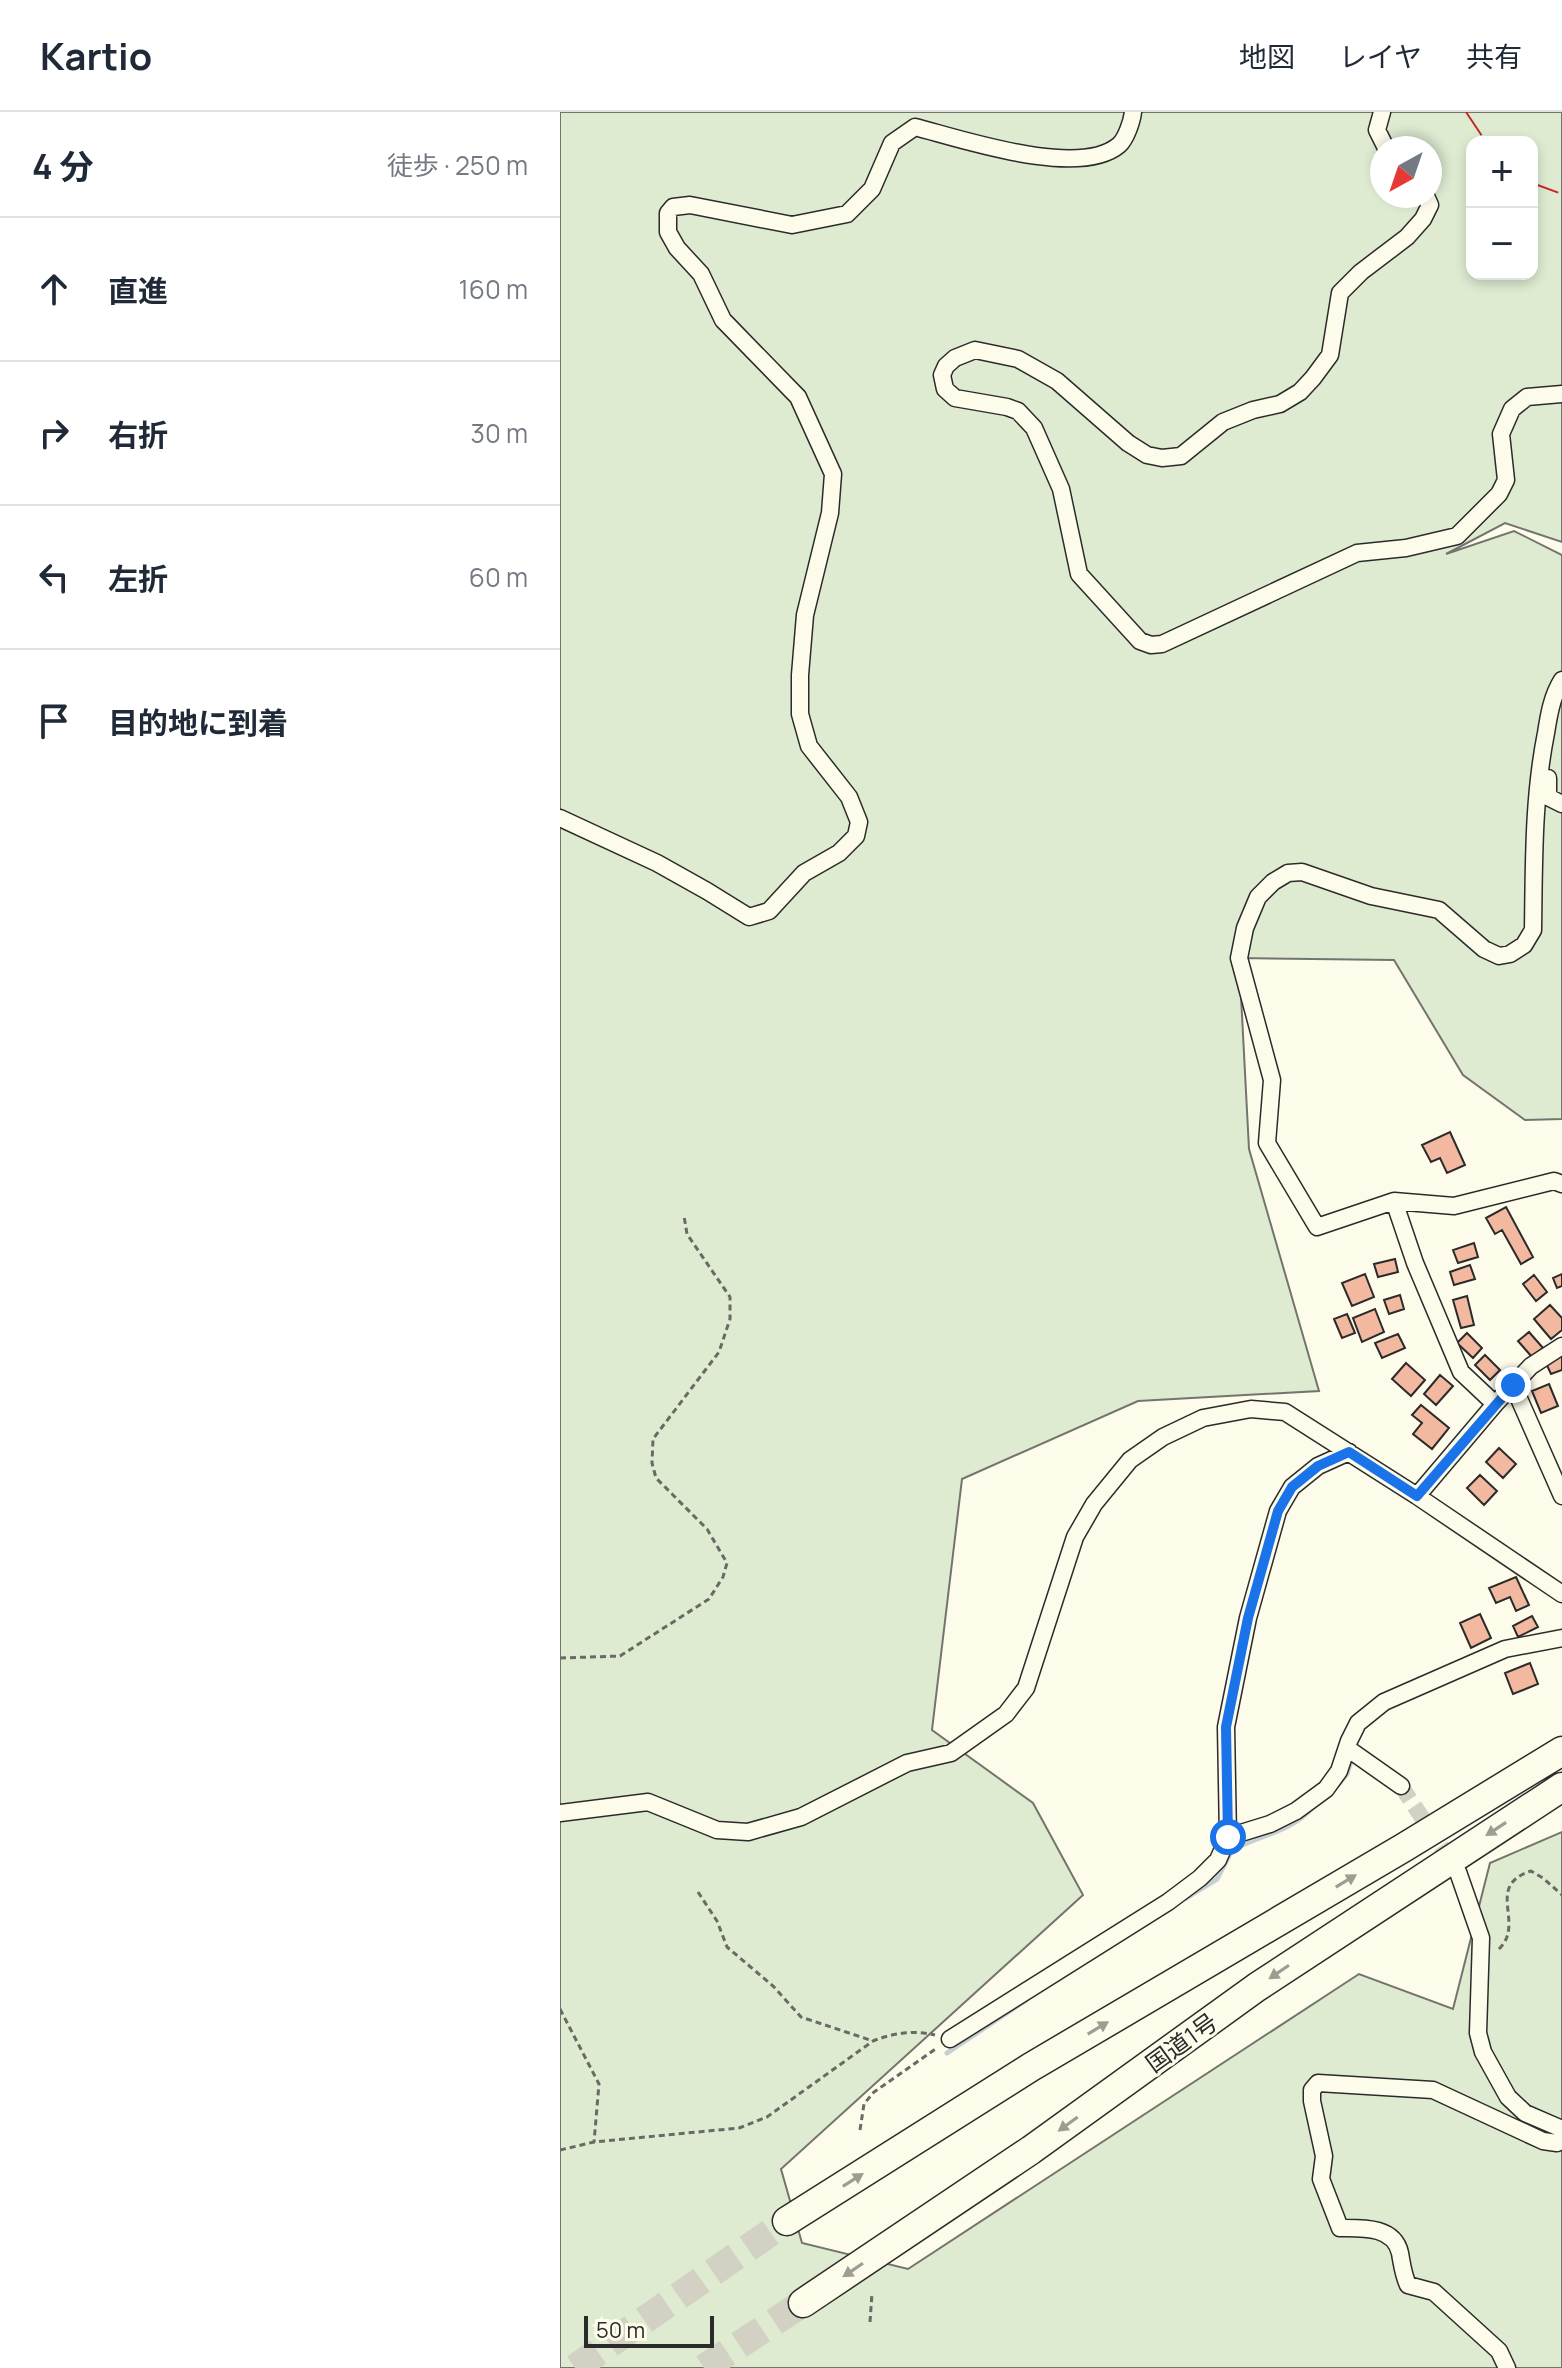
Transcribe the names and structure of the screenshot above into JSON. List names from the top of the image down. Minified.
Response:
{"streets":{"highway":["国道1号"]},"scale_bar":"50 m","north":"bottom left","page":{"header":"Kartio","nav":["地図","レイヤ","共有"],"heading":["4 分","徒歩 · 250 m"],"map_buttons":["+","−"],"list":[["直進","160 m"],["右折","30 m"],["左折","60 m"],"目的地に到着"],"scale":"50 m"}}
